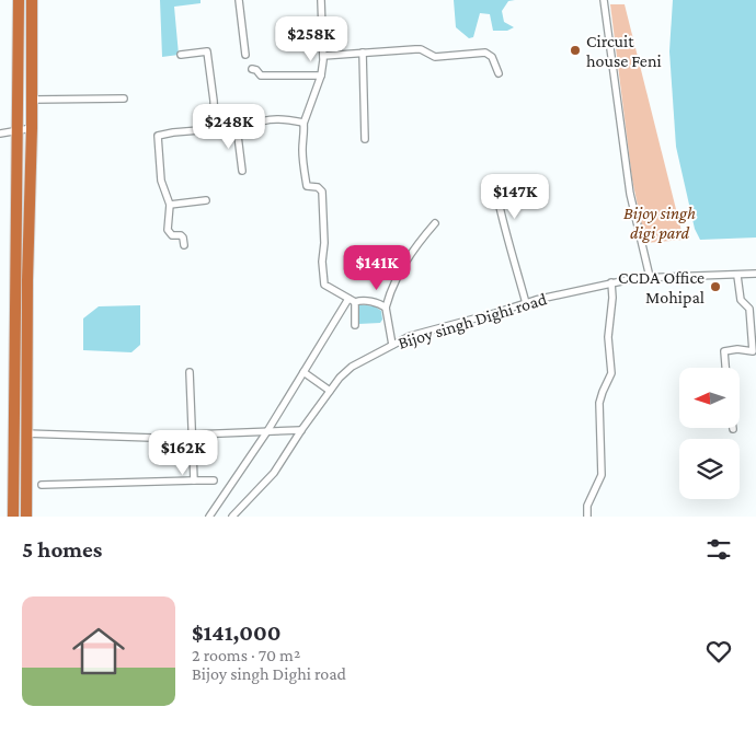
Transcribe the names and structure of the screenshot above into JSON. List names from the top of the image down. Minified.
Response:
{"streets":{"street":["Bijoy singh Dighi road"]},"parks":["Bijoy singh digi pard"],"places":["Circuit house Feni","CCDA Office Mohipal"],"north":"left","page":{"price":["$258K","$248K","$147K","$141K","$162K"],"heading":"5 homes","list":[{"name":"$141,000","note":"2 rooms · 70 m² · Bijoy singh Dighi road"}]}}
